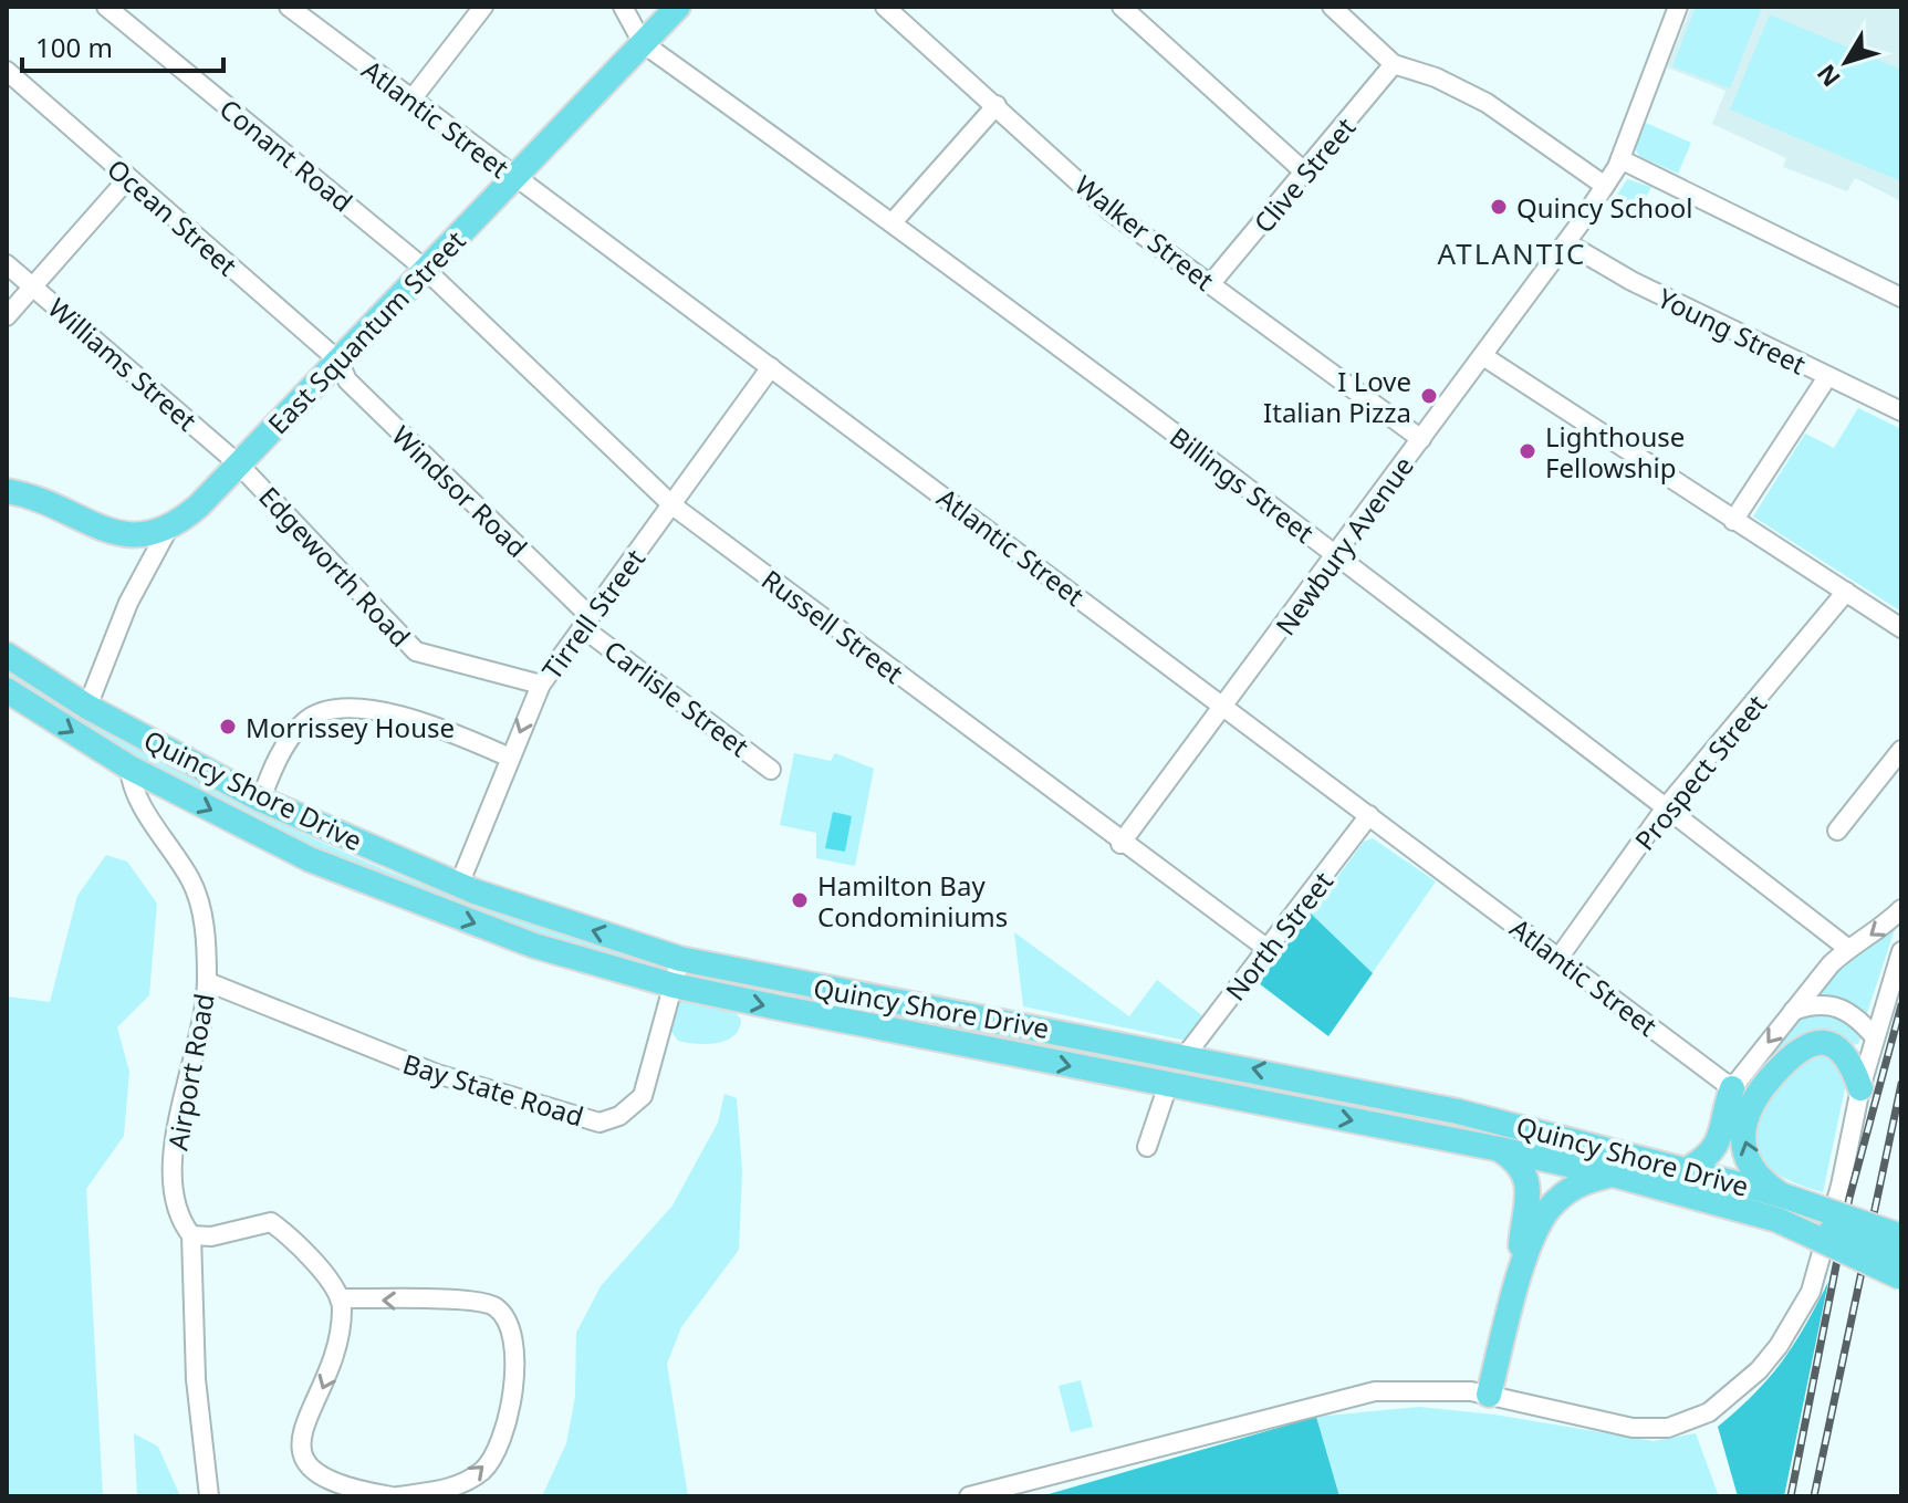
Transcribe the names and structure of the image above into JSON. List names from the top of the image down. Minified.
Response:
{"streets":{"main road":["East Squantum Street","Quincy Shore Drive"],"street":["Atlantic Street","Conant Road","Clive Street","Ocean Street","Walker Street","Young Street","Williams Street","Billings Street","Windsor Road","Newbury Avenue","Edgeworth Road","Tirrell Street","Russell Street","Carlisle Street","Prospect Street","North Street","Airport Road","Bay State Road"]},"crossings":[["Atlantic Street","East Squantum Street"],["Atlantic Street","Newbury Avenue"],["Atlantic Street","Tirrell Street"],["Atlantic Street","Prospect Street"],["Atlantic Street","North Street"],["Conant Road","East Squantum Street"],["Conant Road","Russell Street"],["Clive Street","Walker Street"],["Ocean Street","East Squantum Street"],["Ocean Street","Windsor Road"],["Walker Street","Newbury Avenue"],["Young Street","Newbury Avenue"],["East Squantum Street","Williams Street"],["East Squantum Street","Billings Street"],["East Squantum Street","Windsor Road"],["East Squantum Street","Edgeworth Road"],["East Squantum Street","Russell Street"],["Williams Street","Edgeworth Road"],["Billings Street","Newbury Avenue"],["Billings Street","Prospect Street"],["Windsor Road","Tirrell Street"],["Windsor Road","Carlisle Street"],["Newbury Avenue","Russell Street"],["Edgeworth Road","Tirrell Street"],["Tirrell Street","Russell Street"],["Tirrell Street","Carlisle Street"],["Tirrell Street","Quincy Shore Drive"],["Russell Street","North Street"],["Quincy Shore Drive","North Street"],["Quincy Shore Drive","Airport Road"],["Quincy Shore Drive","Bay State Road"],["Airport Road","Bay State Road"]],"districts":["ATLANTIC"],"places":["Quincy School","I Love Italian Pizza","Lighthouse Fellowship","Morrissey House","Hamilton Bay Condominiums"],"scale_bar":"100 m","north":"bottom left"}
